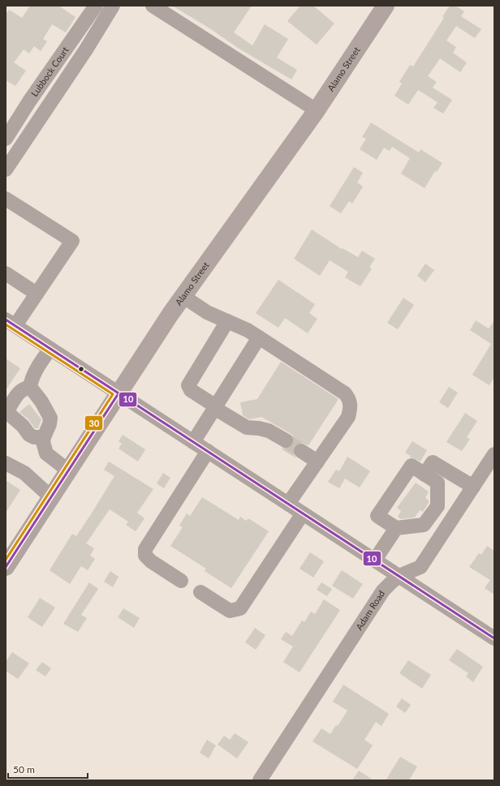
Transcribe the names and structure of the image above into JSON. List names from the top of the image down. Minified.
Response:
{"streets":{"main road":["Alamo Street"],"street":["Lubbock Court","Adam Road"]},"lines":["transit line 10","transit line 30"],"scale_bar":"50 m"}
